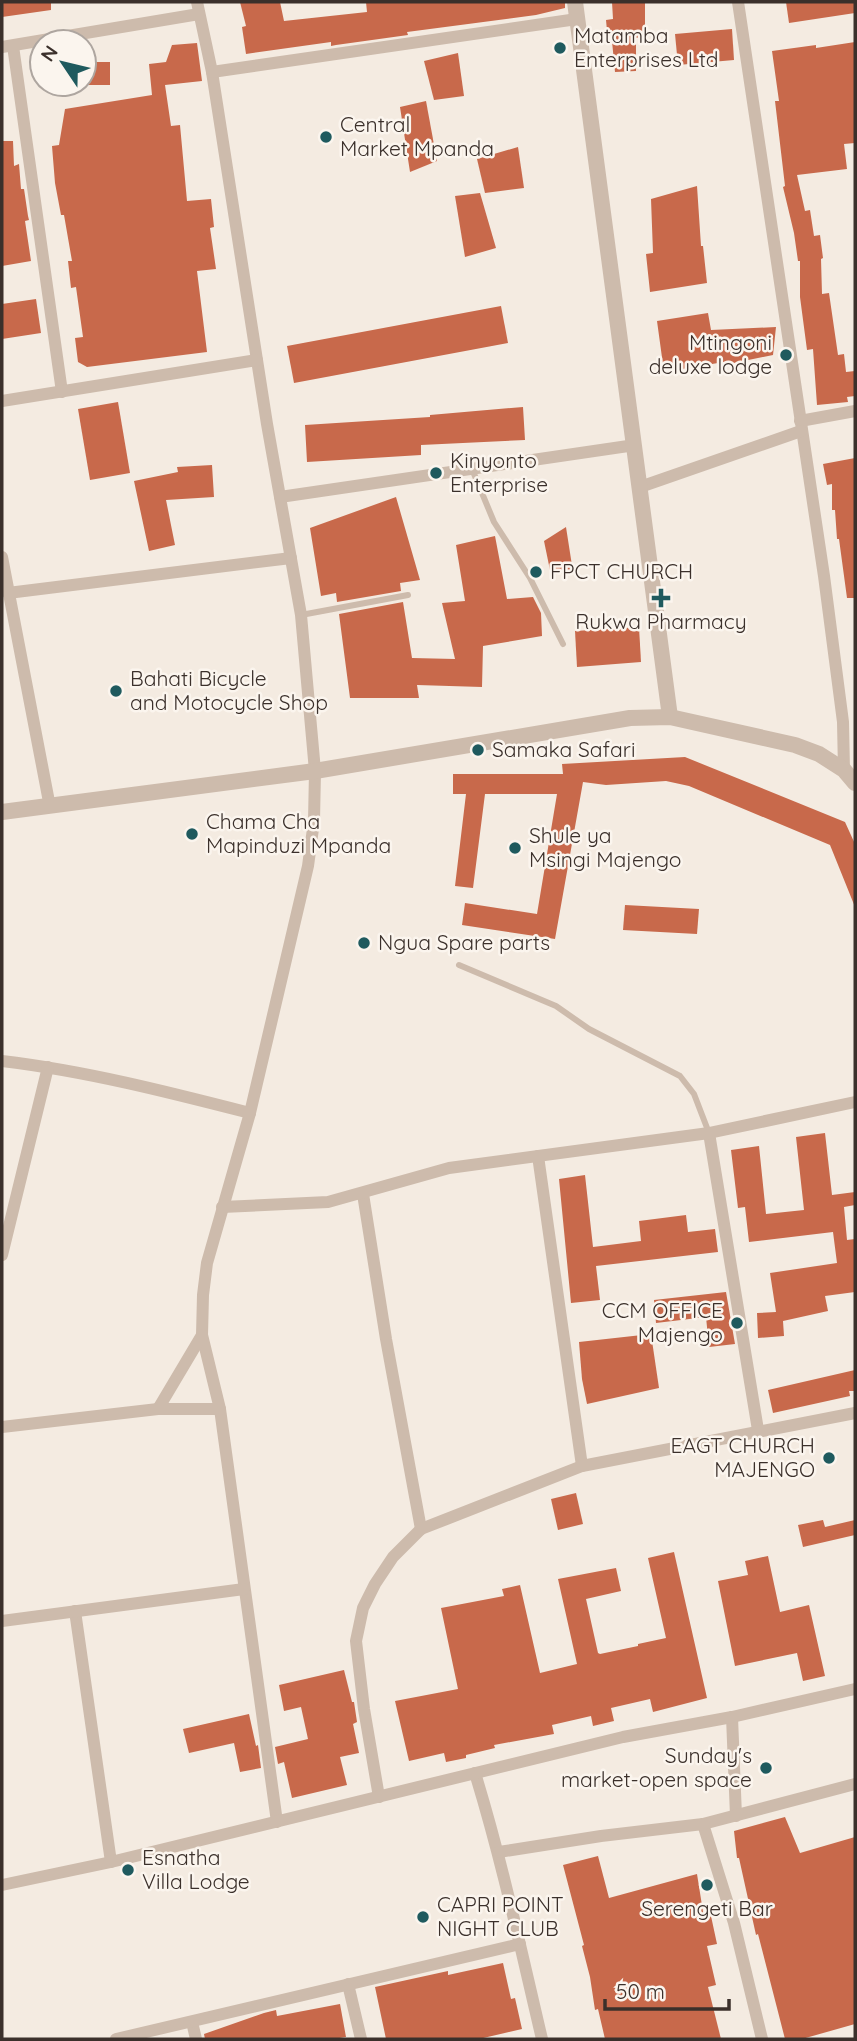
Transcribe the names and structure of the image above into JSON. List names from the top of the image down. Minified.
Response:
{"places":{"other":["Matamba Enterprises Ltd","Central Market Mpanda","Mtingoni deluxe lodge","Kinyonto Enterprise","FPCT CHURCH","Bahati Bicycle and Motocycle Shop","Samaka Safari","Chama Cha Mapinduzi Mpanda","Shule ya Msingi Majengo","Ngua Spare parts","CCM OFFICE Majengo","EAGT CHURCH MAJENGO","Sunday's market-open space","Esnatha Villa Lodge","Serengeti Bar","CAPRI POINT NIGHT CLUB"],"health":["Rukwa Pharmacy"]},"scale_bar":"50 m","north":"top left"}
